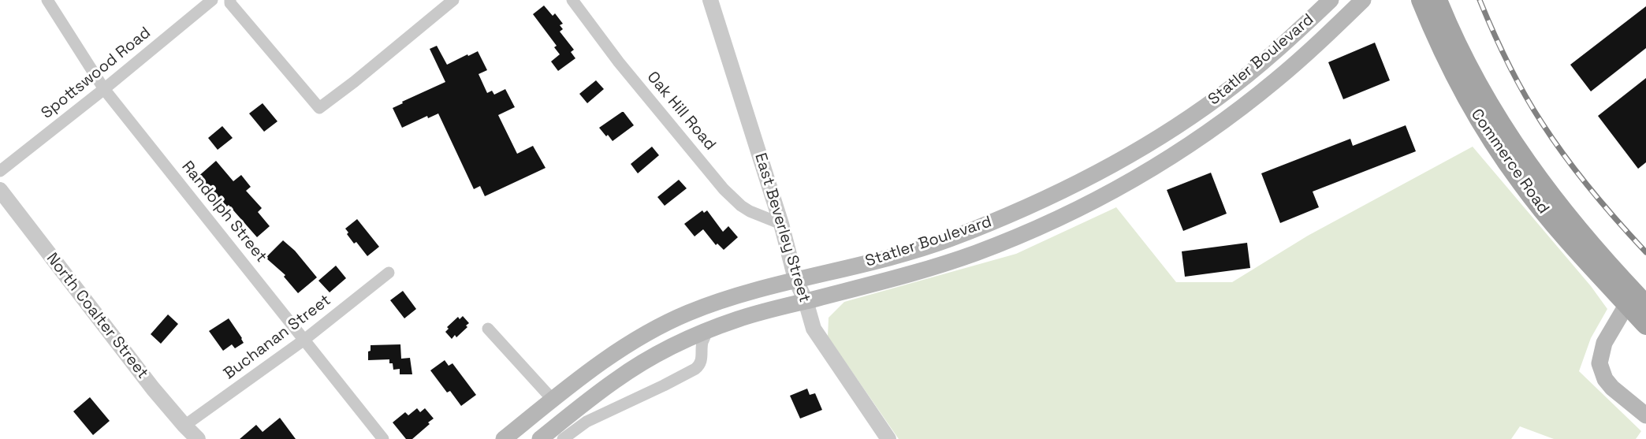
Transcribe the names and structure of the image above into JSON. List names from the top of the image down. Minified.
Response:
{"streets":{"main road":["Statler Boulevard","Commerce Road"],"street":["Spottswood Road","Oak Hill Road","Randolph Street","East Beverley Street","North Coalter Street","Buchanan Street"]},"crossings":[["Statler Boulevard","East Beverley Street"],["Spottswood Road","Randolph Street"],["Oak Hill Road","East Beverley Street"],["Randolph Street","Buchanan Street"],["North Coalter Street","Buchanan Street"]]}
